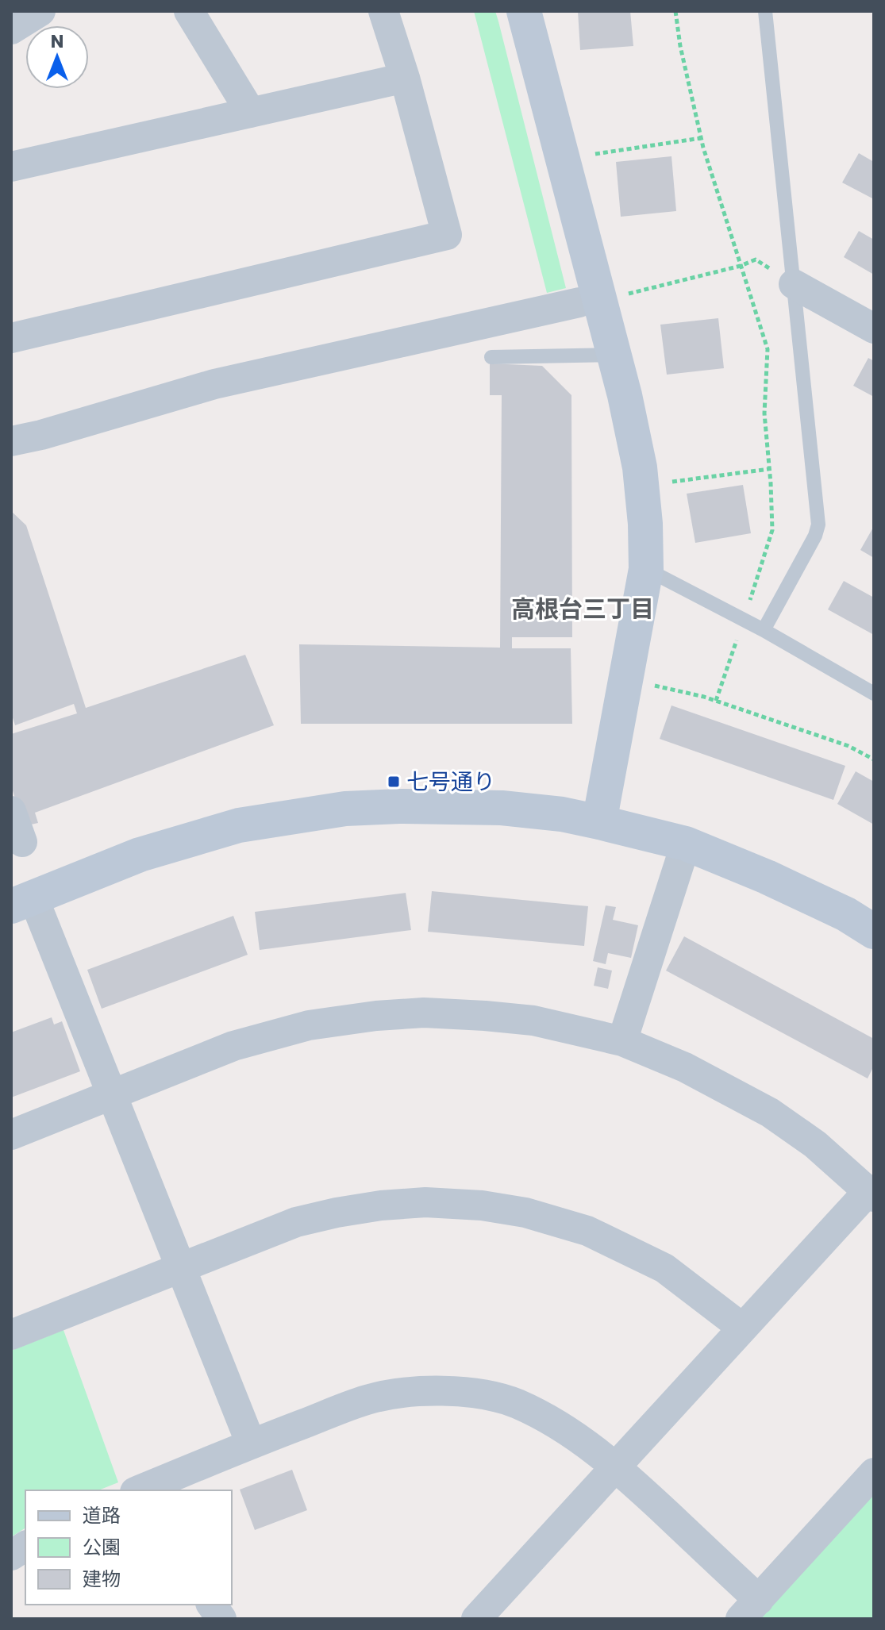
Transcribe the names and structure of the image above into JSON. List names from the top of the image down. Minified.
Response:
{"districts":["高根台三丁目"],"places":{"transit":["七号通り"]},"legend":["道路","公園","建物"],"north":"top"}
